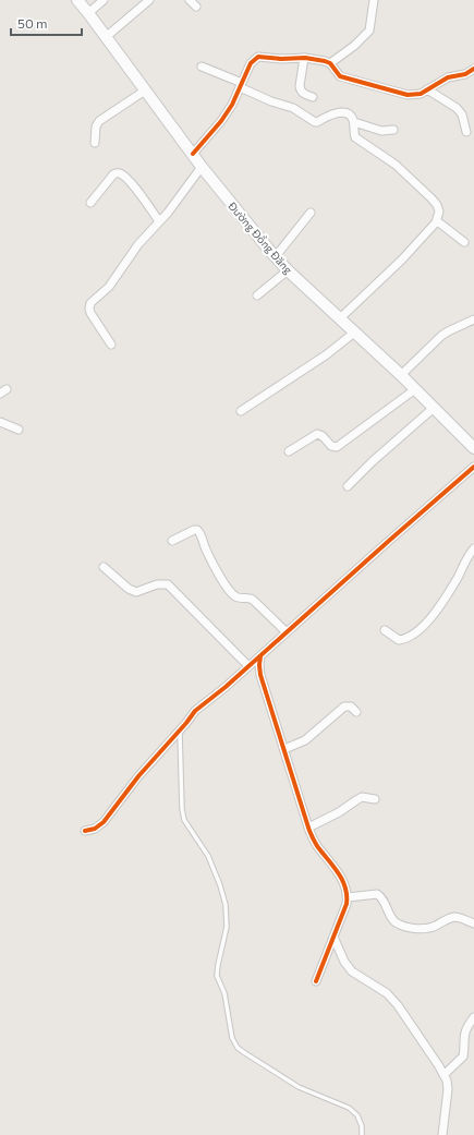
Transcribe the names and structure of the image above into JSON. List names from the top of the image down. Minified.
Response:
{"streets":{"main road":["Đường Đồng Đăng"]},"scale_bar":"50 m"}
